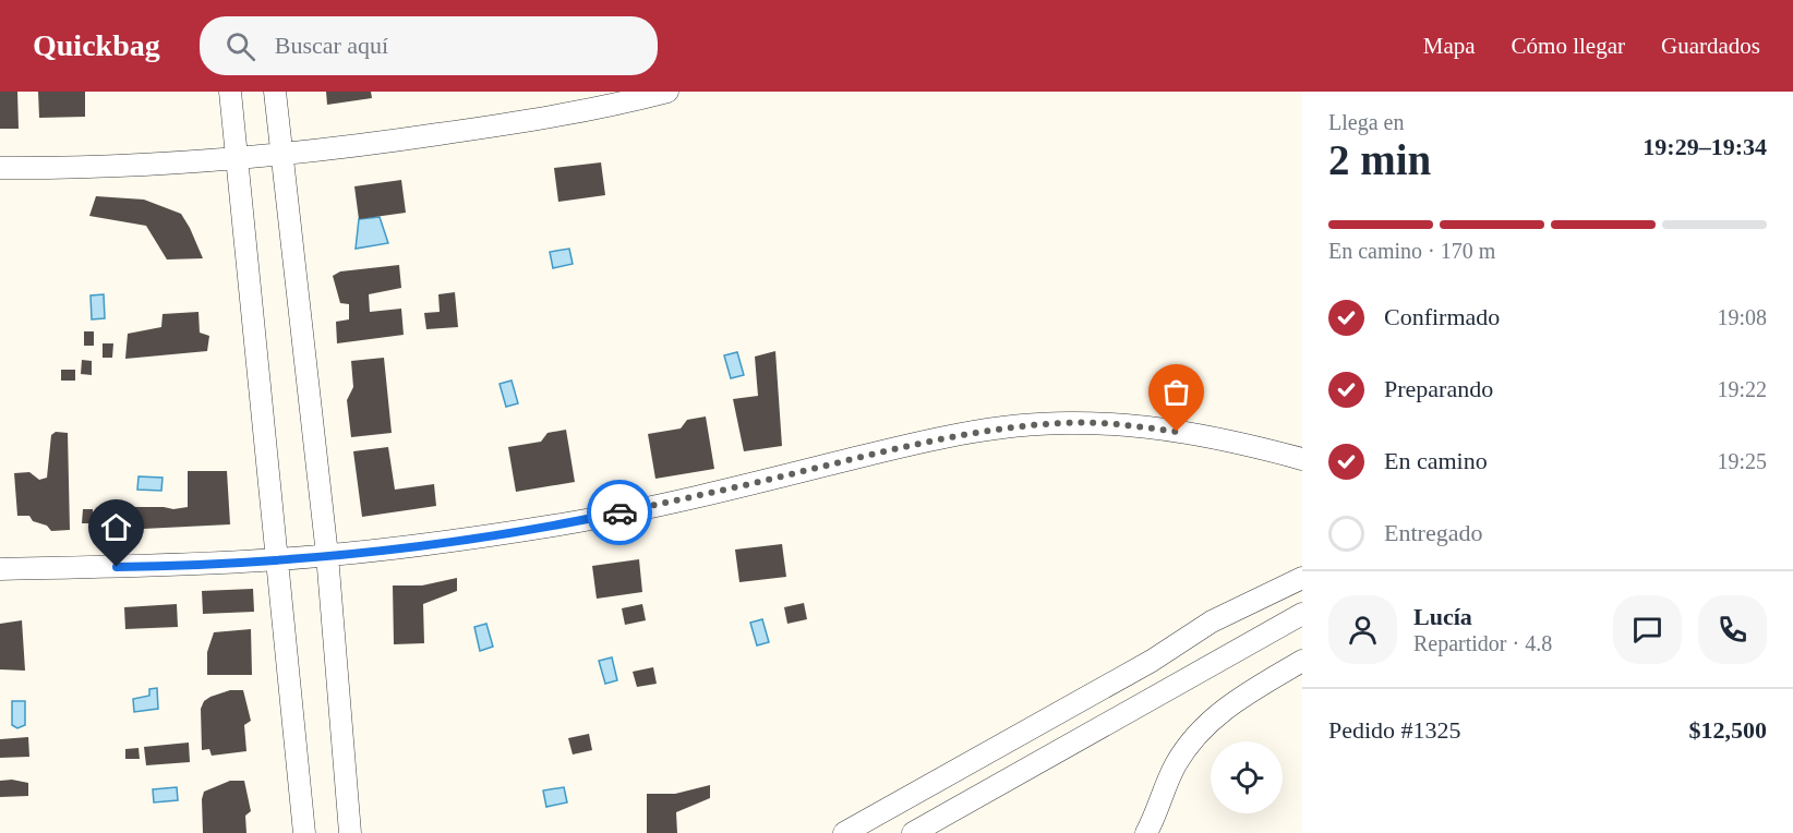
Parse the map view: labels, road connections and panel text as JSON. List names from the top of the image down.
{
  "page": {
    "header": "Quickbag",
    "search": "Buscar aquí",
    "nav": ["Mapa", "Cómo llegar", "Guardados"],
    "heading": ["2 min", "Llega en", "19:29–19:34"],
    "panel": [
      "Lucía",
      "Repartidor · 4.8",
      "Pedido #1325",
      "$12,500"
    ],
    "bar": "En camino · 170 m",
    "list": [
      ["Confirmado", "19:08"],
      ["Preparando", "19:22"],
      ["En camino", "19:25"],
      "Entregado"
    ]
  }
}
